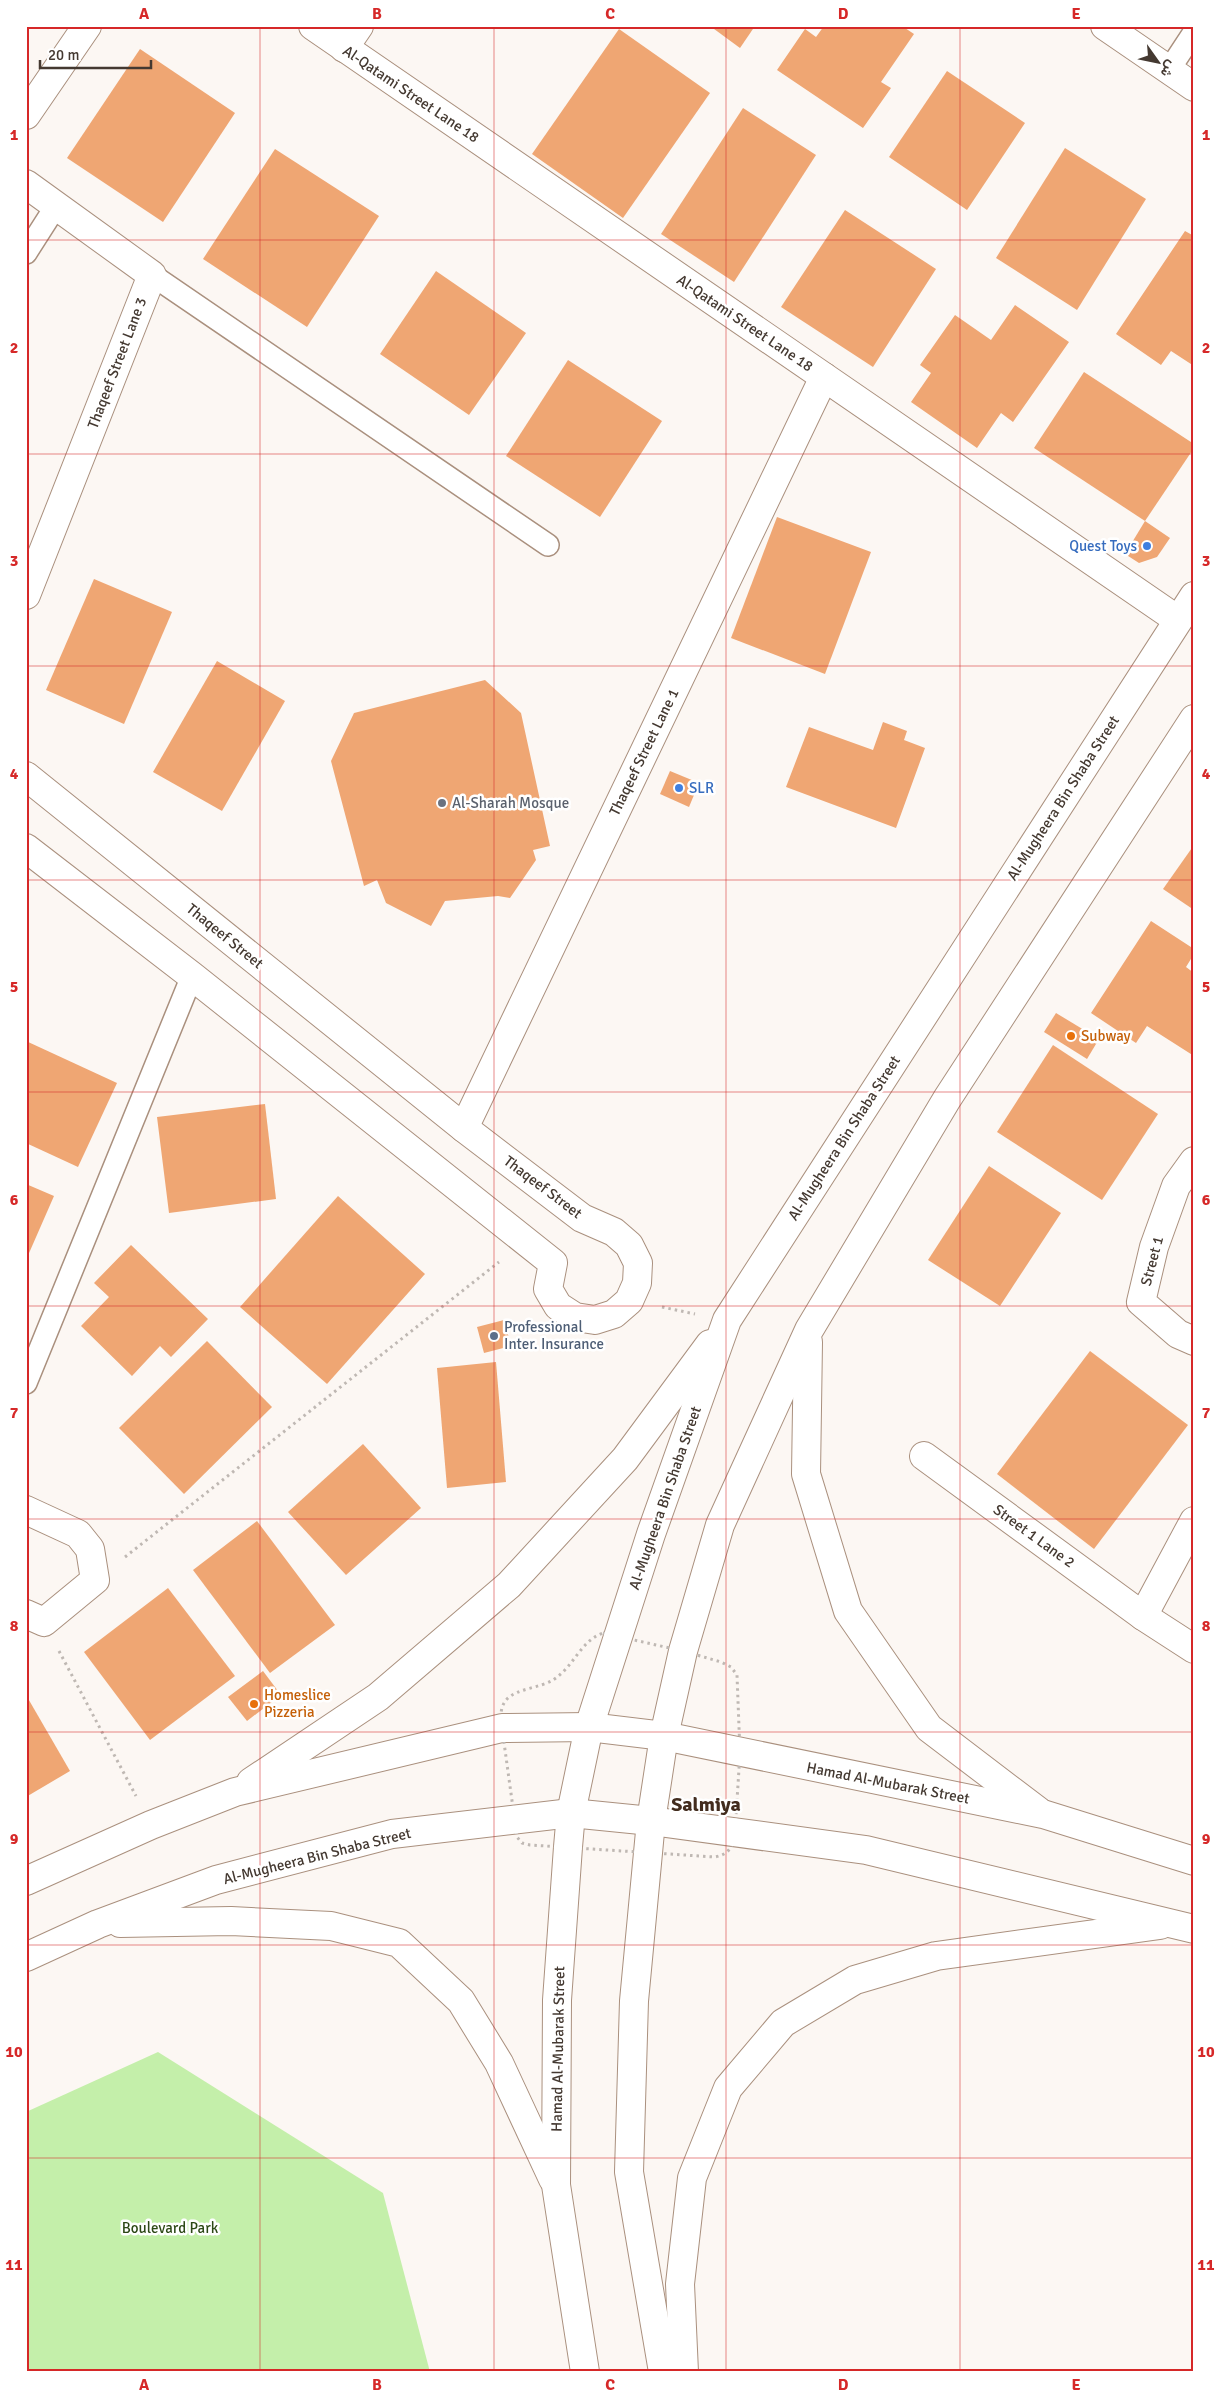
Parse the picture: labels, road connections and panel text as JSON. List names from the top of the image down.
{
  "streets": {
    "main road": [
      "Al-Qatami Street Lane 18",
      "Thaqeef Street Lane 3",
      "Thaqeef Street Lane 1",
      "Al-Mugheera Bin Shaba Street",
      "Thaqeef Street",
      "Street 1",
      "Street 1 Lane 2",
      "Hamad Al-Mubarak Street"
    ]
  },
  "crossings": [
    ["Al-Qatami Street Lane 18", "Thaqeef Street Lane 1"],
    ["Al-Qatami Street Lane 18", "Al-Mugheera Bin Shaba Street"],
    ["Thaqeef Street Lane 1", "Thaqeef Street"],
    ["Al-Mugheera Bin Shaba Street", "Hamad Al-Mubarak Street"]
  ],
  "districts": ["Salmiya"],
  "parks": ["Boulevard Park"],
  "places": [
    "Quest Toys",
    "SLR",
    "Al-Sharah Mosque",
    "Subway",
    "Professional Inter. Insurance",
    "Homeslice Pizzeria"
  ],
  "scale_bar": "20 m",
  "north": "bottom right",
  "grid": {
    "columns": [
      "A",
      "B",
      "C",
      "D",
      "E"
    ],
    "rows": [
      "1",
      "2",
      "3",
      "4",
      "5",
      "6",
      "7",
      "8",
      "9",
      "10",
      "11"
    ]
  }
}
